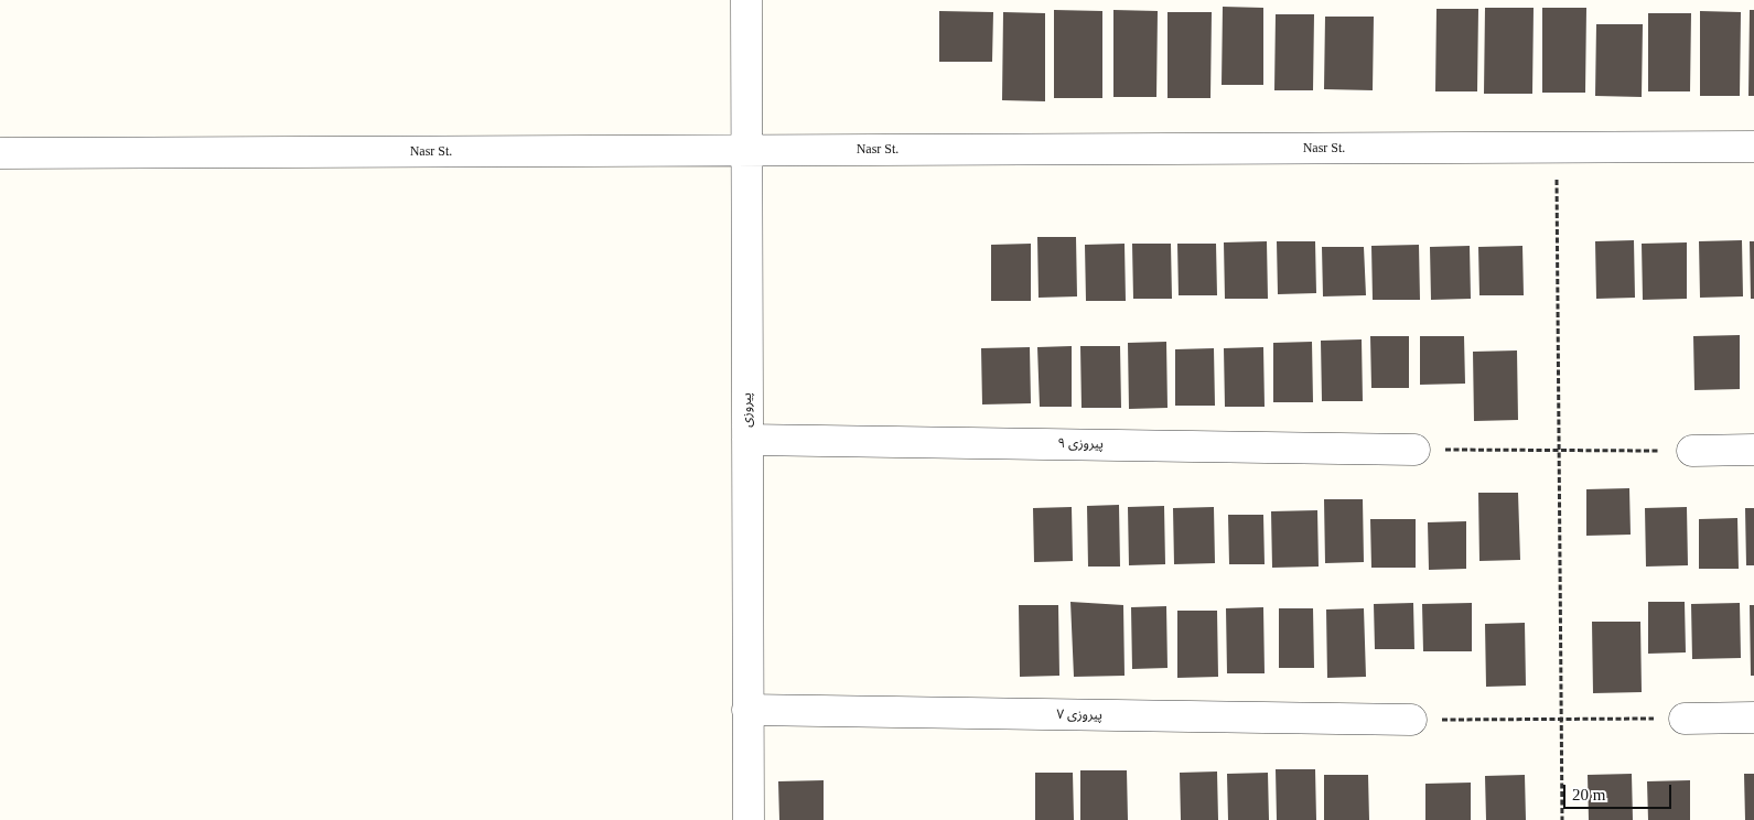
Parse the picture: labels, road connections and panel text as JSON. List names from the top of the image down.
{
  "streets": {
    "street": [
      "Nasr St.",
      "پیروزی",
      "پیروزی ۹",
      "پیروزی ۷"
    ]
  },
  "crossings": [
    ["Nasr St.", "پیروزی"],
    ["پیروزی", "پیروزی ۹"],
    ["پیروزی", "پیروزی ۷"]
  ],
  "scale_bar": "20 m"
}
